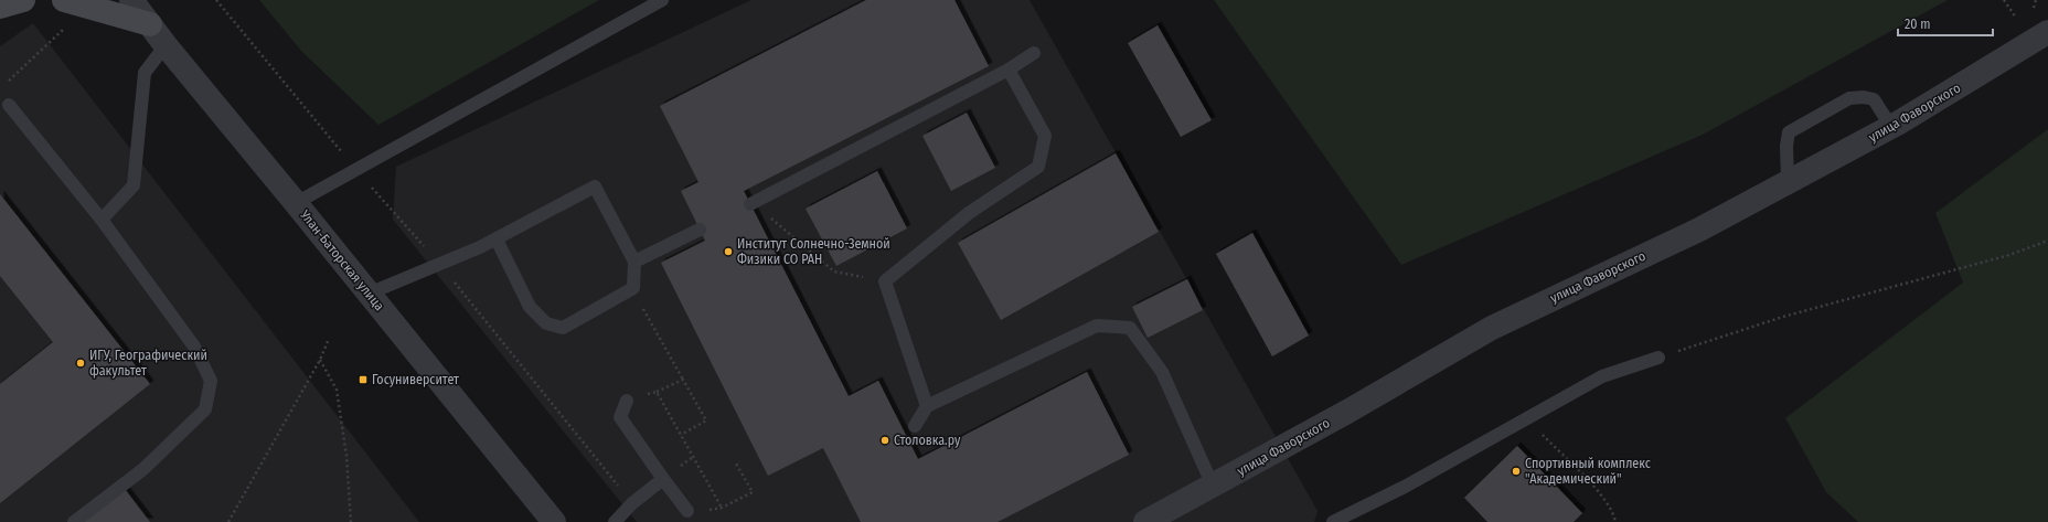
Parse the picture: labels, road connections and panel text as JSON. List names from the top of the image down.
{
  "streets": {
    "street": ["улица Фаворского", "Улан-Баторская улица"]
  },
  "places": {
    "other": [
      "Институт Солнечно-Земной Физики СО РАН",
      "ИГУ, Географический факультет",
      "Столовка.ру",
      "Спортивный комплекс \"Академический\""
    ],
    "transit": ["Госуниверситет"]
  },
  "scale_bar": "20 m"
}
